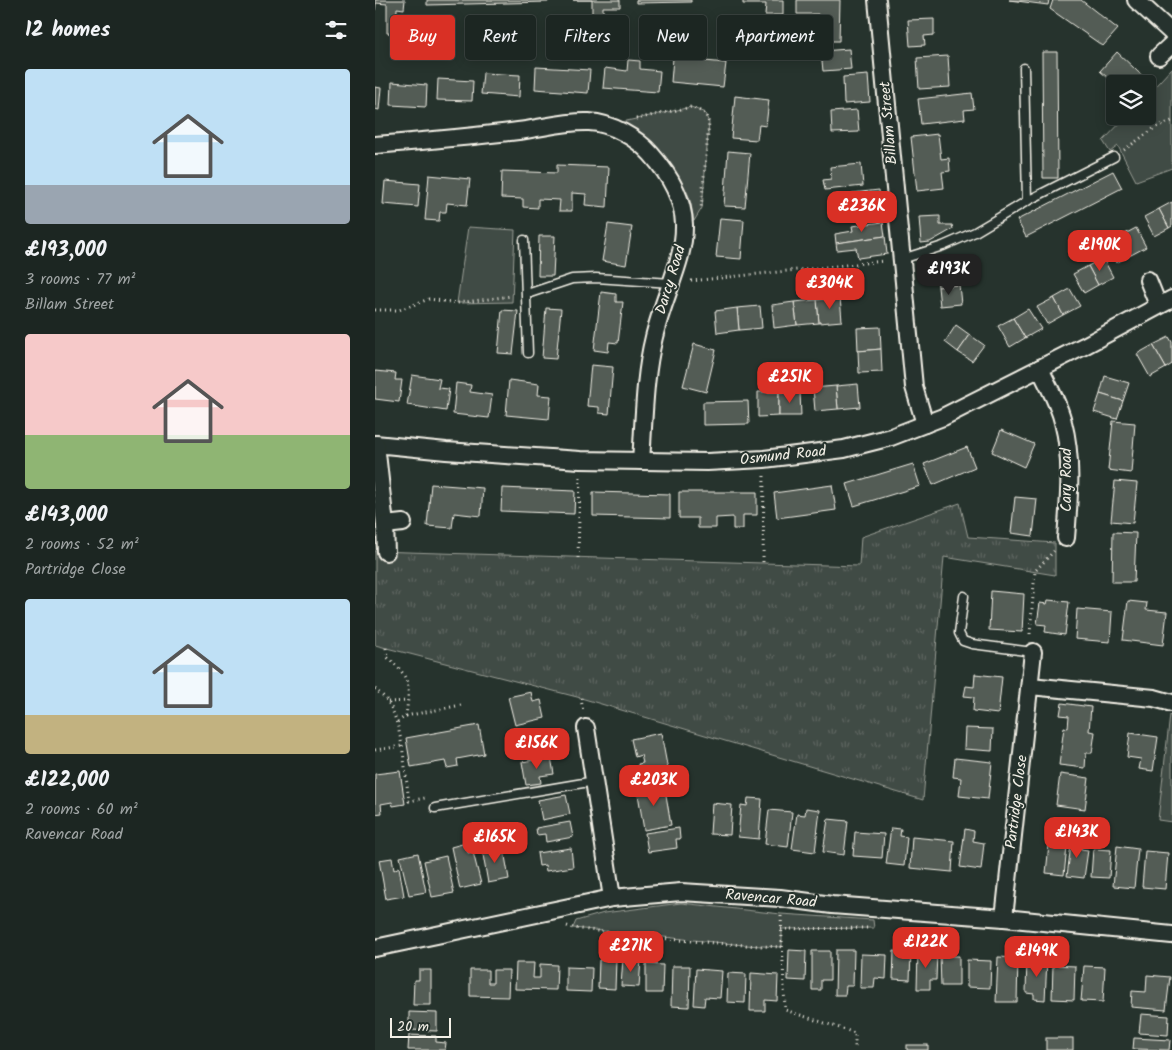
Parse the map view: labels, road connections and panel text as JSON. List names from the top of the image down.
{
  "streets": {
    "street": [
      "Billam Street",
      "Darcy Road",
      "Osmund Road",
      "Cary Road",
      "Partridge Close",
      "Ravencar Road"
    ]
  },
  "crossings": [
    ["Billam Street", "Osmund Road"],
    ["Darcy Road", "Osmund Road"],
    ["Osmund Road", "Cary Road"],
    ["Partridge Close", "Ravencar Road"]
  ],
  "scale_bar": "20 m",
  "page": {
    "heading": "12 homes",
    "chip": [
      "Buy",
      "Rent",
      "Filters",
      "New",
      "Apartment"
    ],
    "list": [
      {
        "name": "£193,000",
        "note": "3 rooms · 77 m² · Billam Street"
      },
      {
        "name": "£143,000",
        "note": "2 rooms · 52 m² · Partridge Close"
      },
      {
        "name": "£122,000",
        "note": "2 rooms · 60 m² · Ravencar Road"
      }
    ],
    "price": [
      "£236K",
      "£190K",
      "£193K",
      "£304K",
      "£251K",
      "£156K",
      "£203K",
      "£143K",
      "£165K",
      "£122K",
      "£271K",
      "£149K"
    ],
    "scale": "20 m"
  }
}
